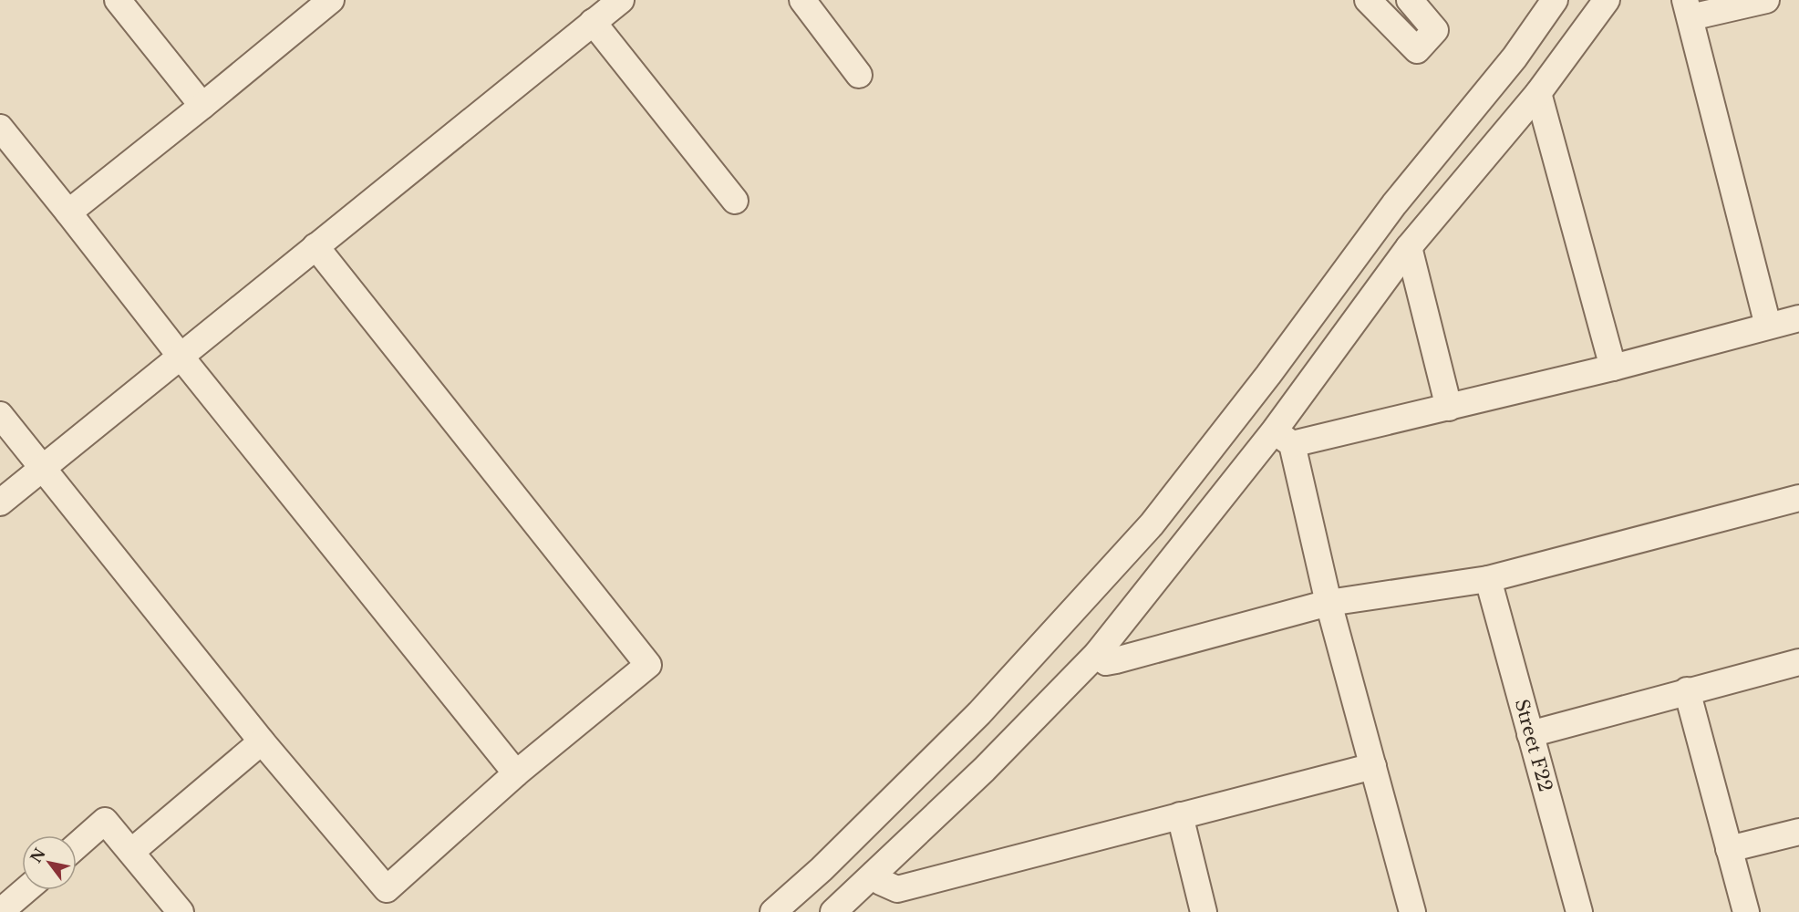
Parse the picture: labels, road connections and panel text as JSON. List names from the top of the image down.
{
  "streets": {
    "street": ["Street F22"]
  },
  "north": "top left"
}
